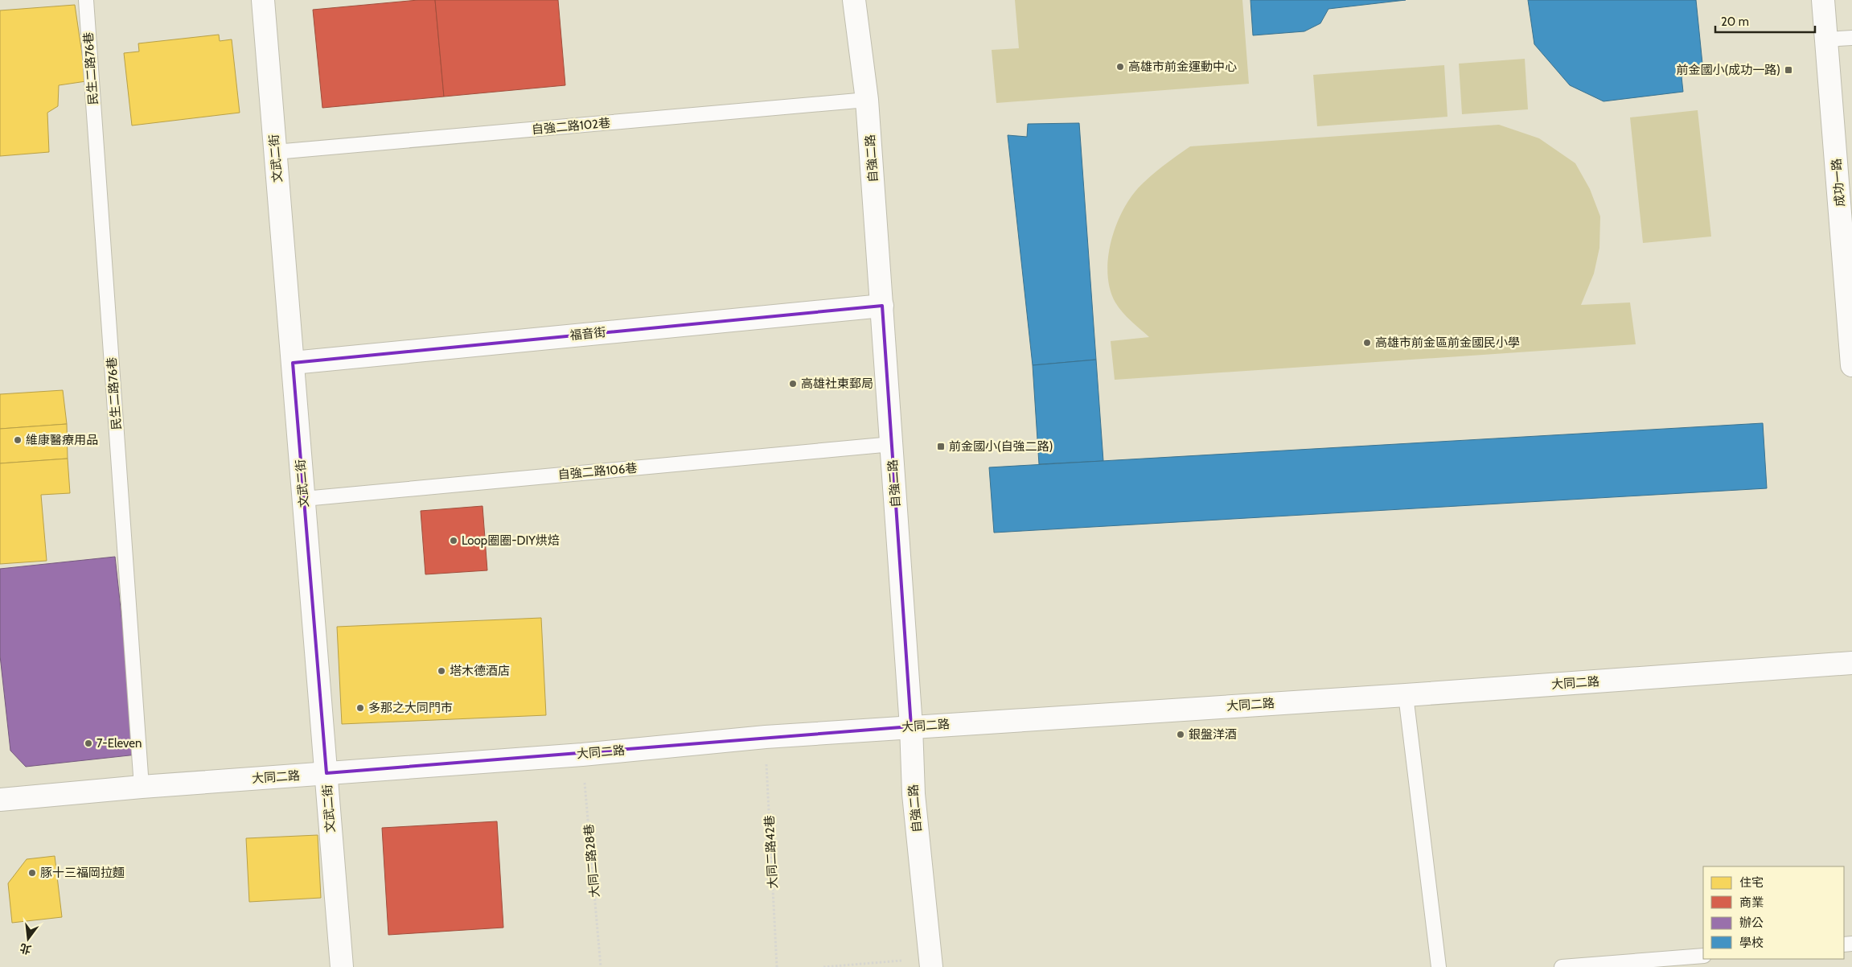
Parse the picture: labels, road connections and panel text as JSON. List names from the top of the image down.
{
  "streets": {
    "street": [
      "文武二街",
      "自強二路",
      "成功一路",
      "福音街",
      "大同二路"
    ],
    "lane": ["民生二路76巷", "自強二路102巷", "自強二路106巷"],
    "path": ["大同二路42巷", "大同二路28巷"]
  },
  "crossings": [
    ["民生二路76巷", "大同二路"],
    ["自強二路102巷", "文武二街"],
    ["自強二路102巷", "自強二路"],
    ["文武二街", "福音街"],
    ["文武二街", "自強二路106巷"],
    ["文武二街", "大同二路"],
    ["自強二路", "福音街"],
    ["自強二路", "自強二路106巷"],
    ["自強二路", "大同二路"],
    ["大同二路", "大同二路42巷"],
    ["大同二路", "大同二路28巷"]
  ],
  "places": {
    "other": [
      "高雄市前金運動中心",
      "高雄市前金區前金國民小學",
      "高雄社東郵局",
      "維康醫療用品",
      "Loop圈圈-DIY烘焙",
      "塔木德酒店",
      "多那之大同門市",
      "銀盤洋酒",
      "7-Eleven",
      "豚十三福岡拉麵"
    ],
    "transit": ["前金國小(成功一路)", "前金國小(自強二路)"]
  },
  "legend": [
    "住宅",
    "商業",
    "辦公",
    "學校"
  ],
  "scale_bar": "20 m",
  "north": "bottom"
}
